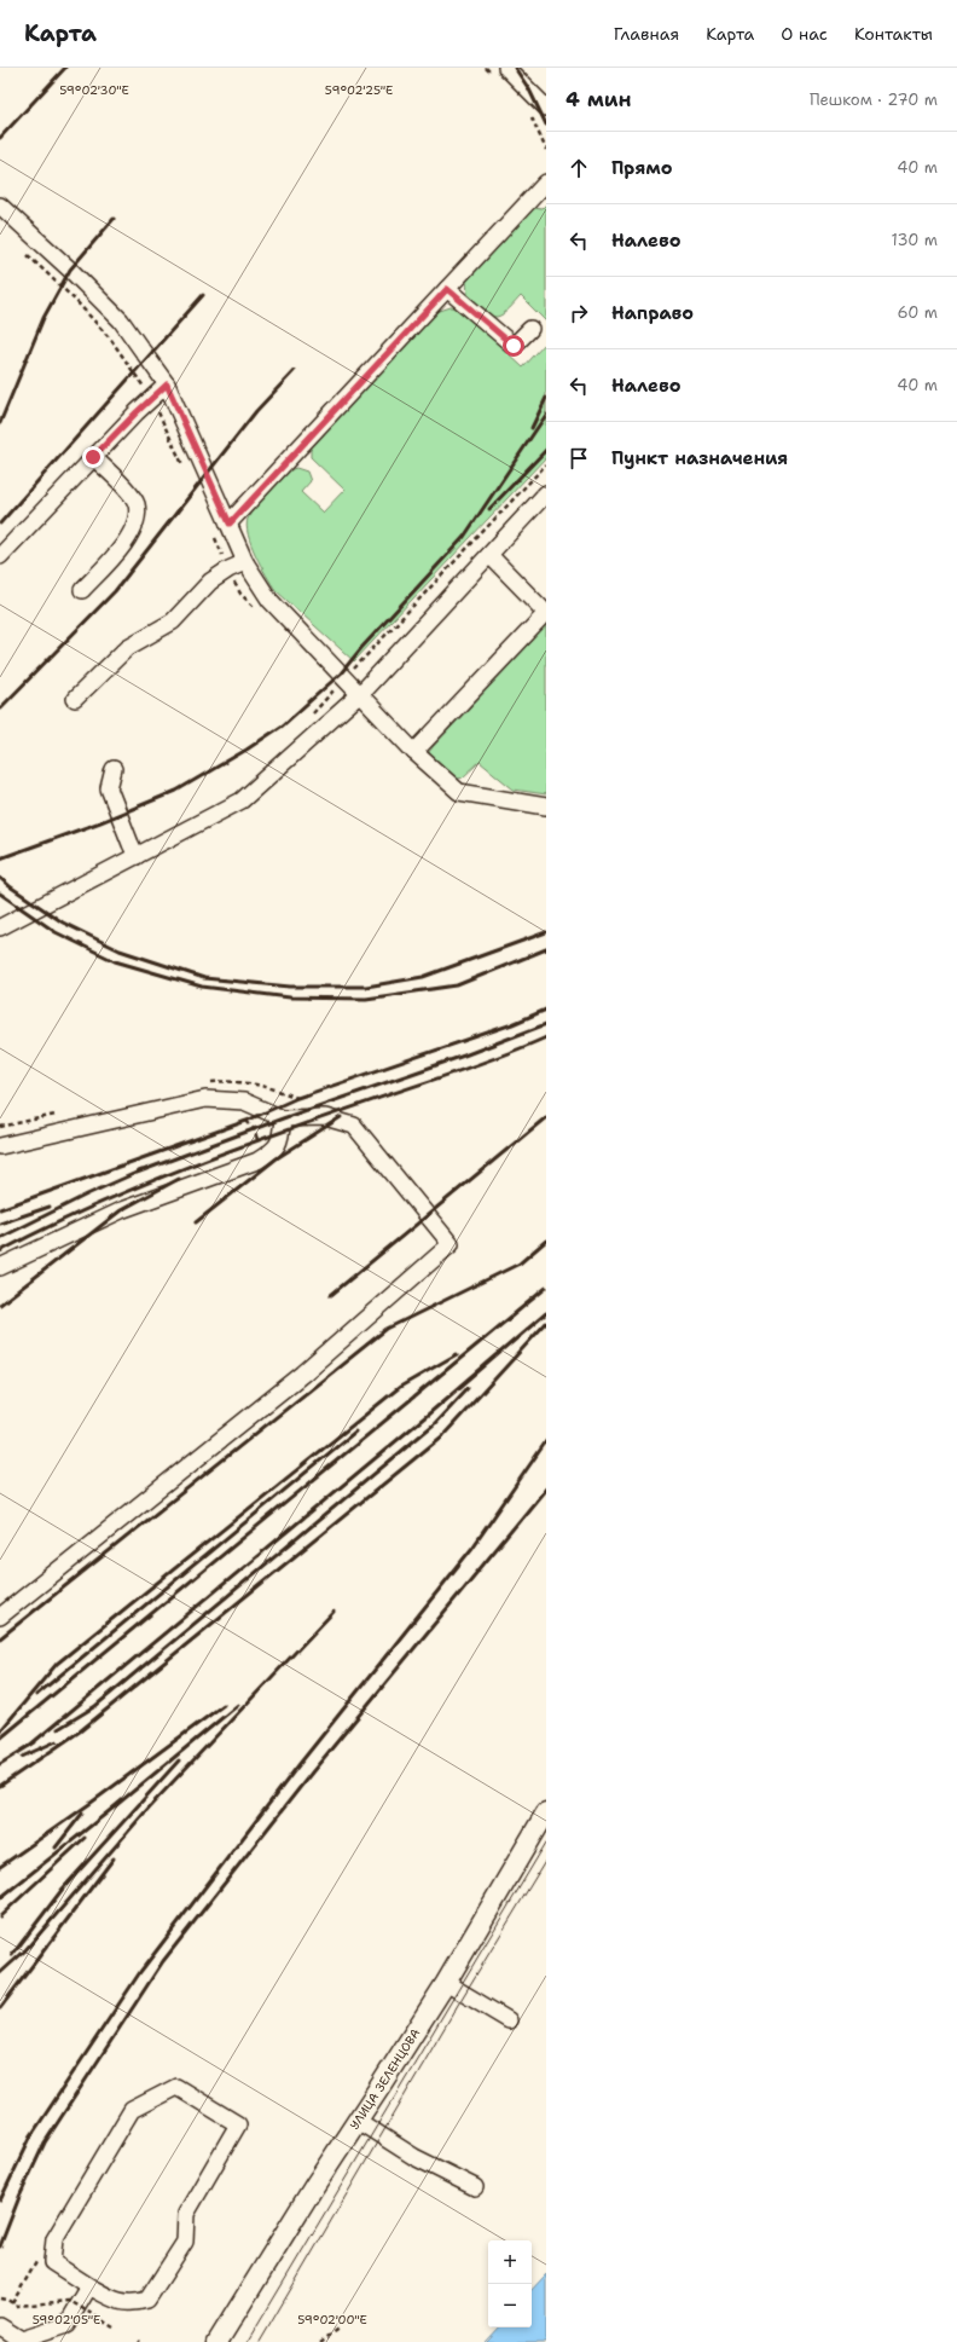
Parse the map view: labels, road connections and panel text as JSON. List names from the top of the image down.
{
  "streets": {
    "main road": ["УЛИЦА ЗЕЛЕНЦОВА"]
  },
  "page": {
    "header": "Карта",
    "nav": [
      "Главная",
      "Карта",
      "О нас",
      "Контакты"
    ],
    "heading": ["4 мин", "Пешком · 270 m"],
    "list": [
      ["Прямо", "40 m"],
      ["Налево", "130 m"],
      ["Направо", "60 m"],
      ["Налево", "40 m"],
      "Пункт назначения"
    ],
    "map_buttons": ["+", "−"]
  },
  "coordinates": [
    "59°02'30\"E",
    "59°02'25\"E",
    "59°02'05\"E",
    "59°02'00\"E"
  ]
}
